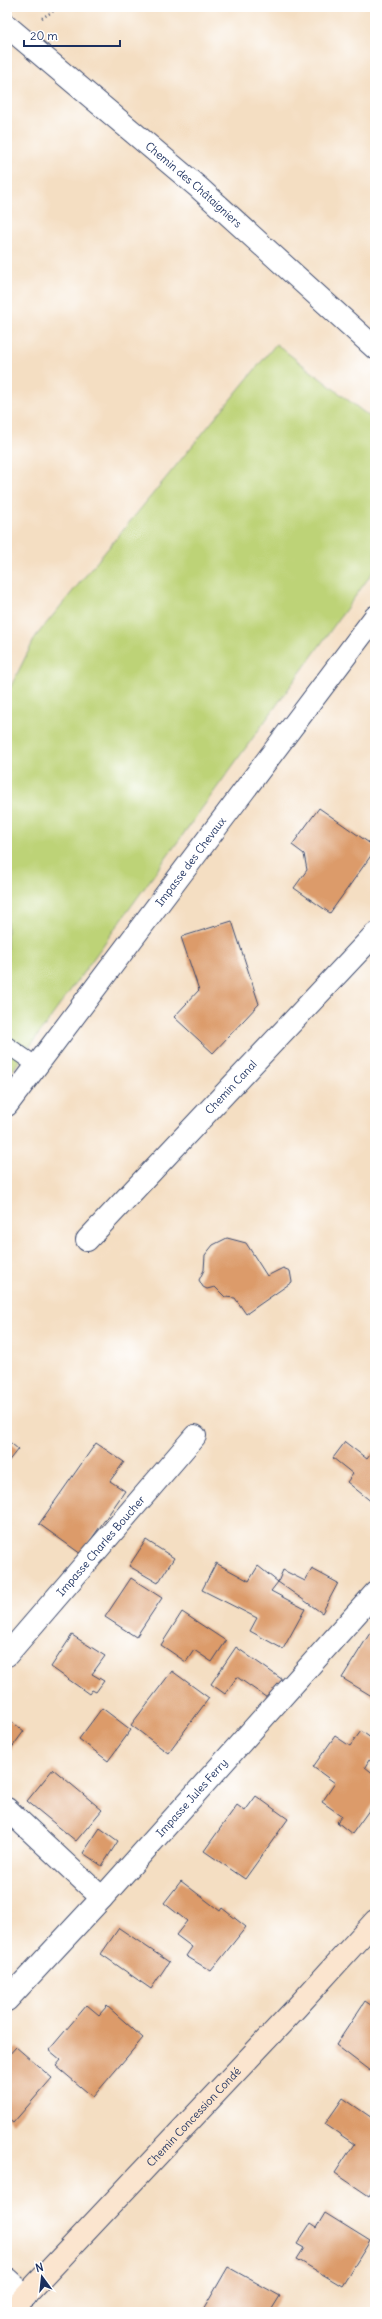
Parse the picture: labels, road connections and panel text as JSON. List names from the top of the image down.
{
  "streets": {
    "street": [
      "Chemin des Châtaigniers",
      "Impasse des Chevaux",
      "Chemin Canal",
      "Impasse Charles Boucher",
      "Impasse Jules Ferry",
      "Chemin Concession Condé"
    ]
  },
  "scale_bar": "20 m",
  "north": "top"
}
